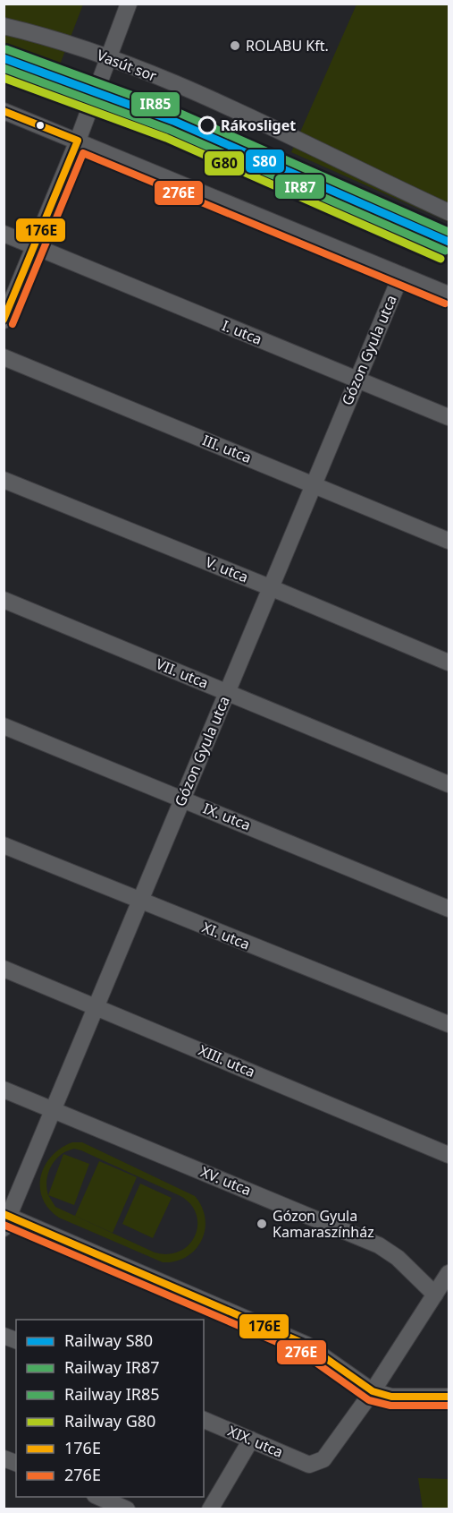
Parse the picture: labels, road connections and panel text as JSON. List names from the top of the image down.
{
  "streets": {
    "street": [
      "Vasút sor",
      "I. utca",
      "Gózon Gyula utca",
      "III. utca",
      "V. utca",
      "VII. utca",
      "IX. utca",
      "XI. utca",
      "XIII. utca",
      "XV. utca",
      "XIX. utca"
    ]
  },
  "crossings": [
    ["I. utca", "Gózon Gyula utca"],
    ["Gózon Gyula utca", "III. utca"],
    ["Gózon Gyula utca", "V. utca"],
    ["Gózon Gyula utca", "VII. utca"],
    ["Gózon Gyula utca", "IX. utca"],
    ["Gózon Gyula utca", "XI. utca"],
    ["Gózon Gyula utca", "XIII. utca"],
    ["Gózon Gyula utca", "XV. utca"]
  ],
  "places": ["ROLABU Kft.", "Rákosliget", "Gózon Gyula Kamaraszínház"],
  "lines": [
    "rail line IR85",
    "rail line S80",
    "rail line IR87",
    "rail line G80",
    "transit line 176E",
    "transit line 276E"
  ],
  "legend": [
    "Railway S80",
    "Railway IR87",
    "Railway IR85",
    "Railway G80",
    "176E",
    "276E"
  ]
}
